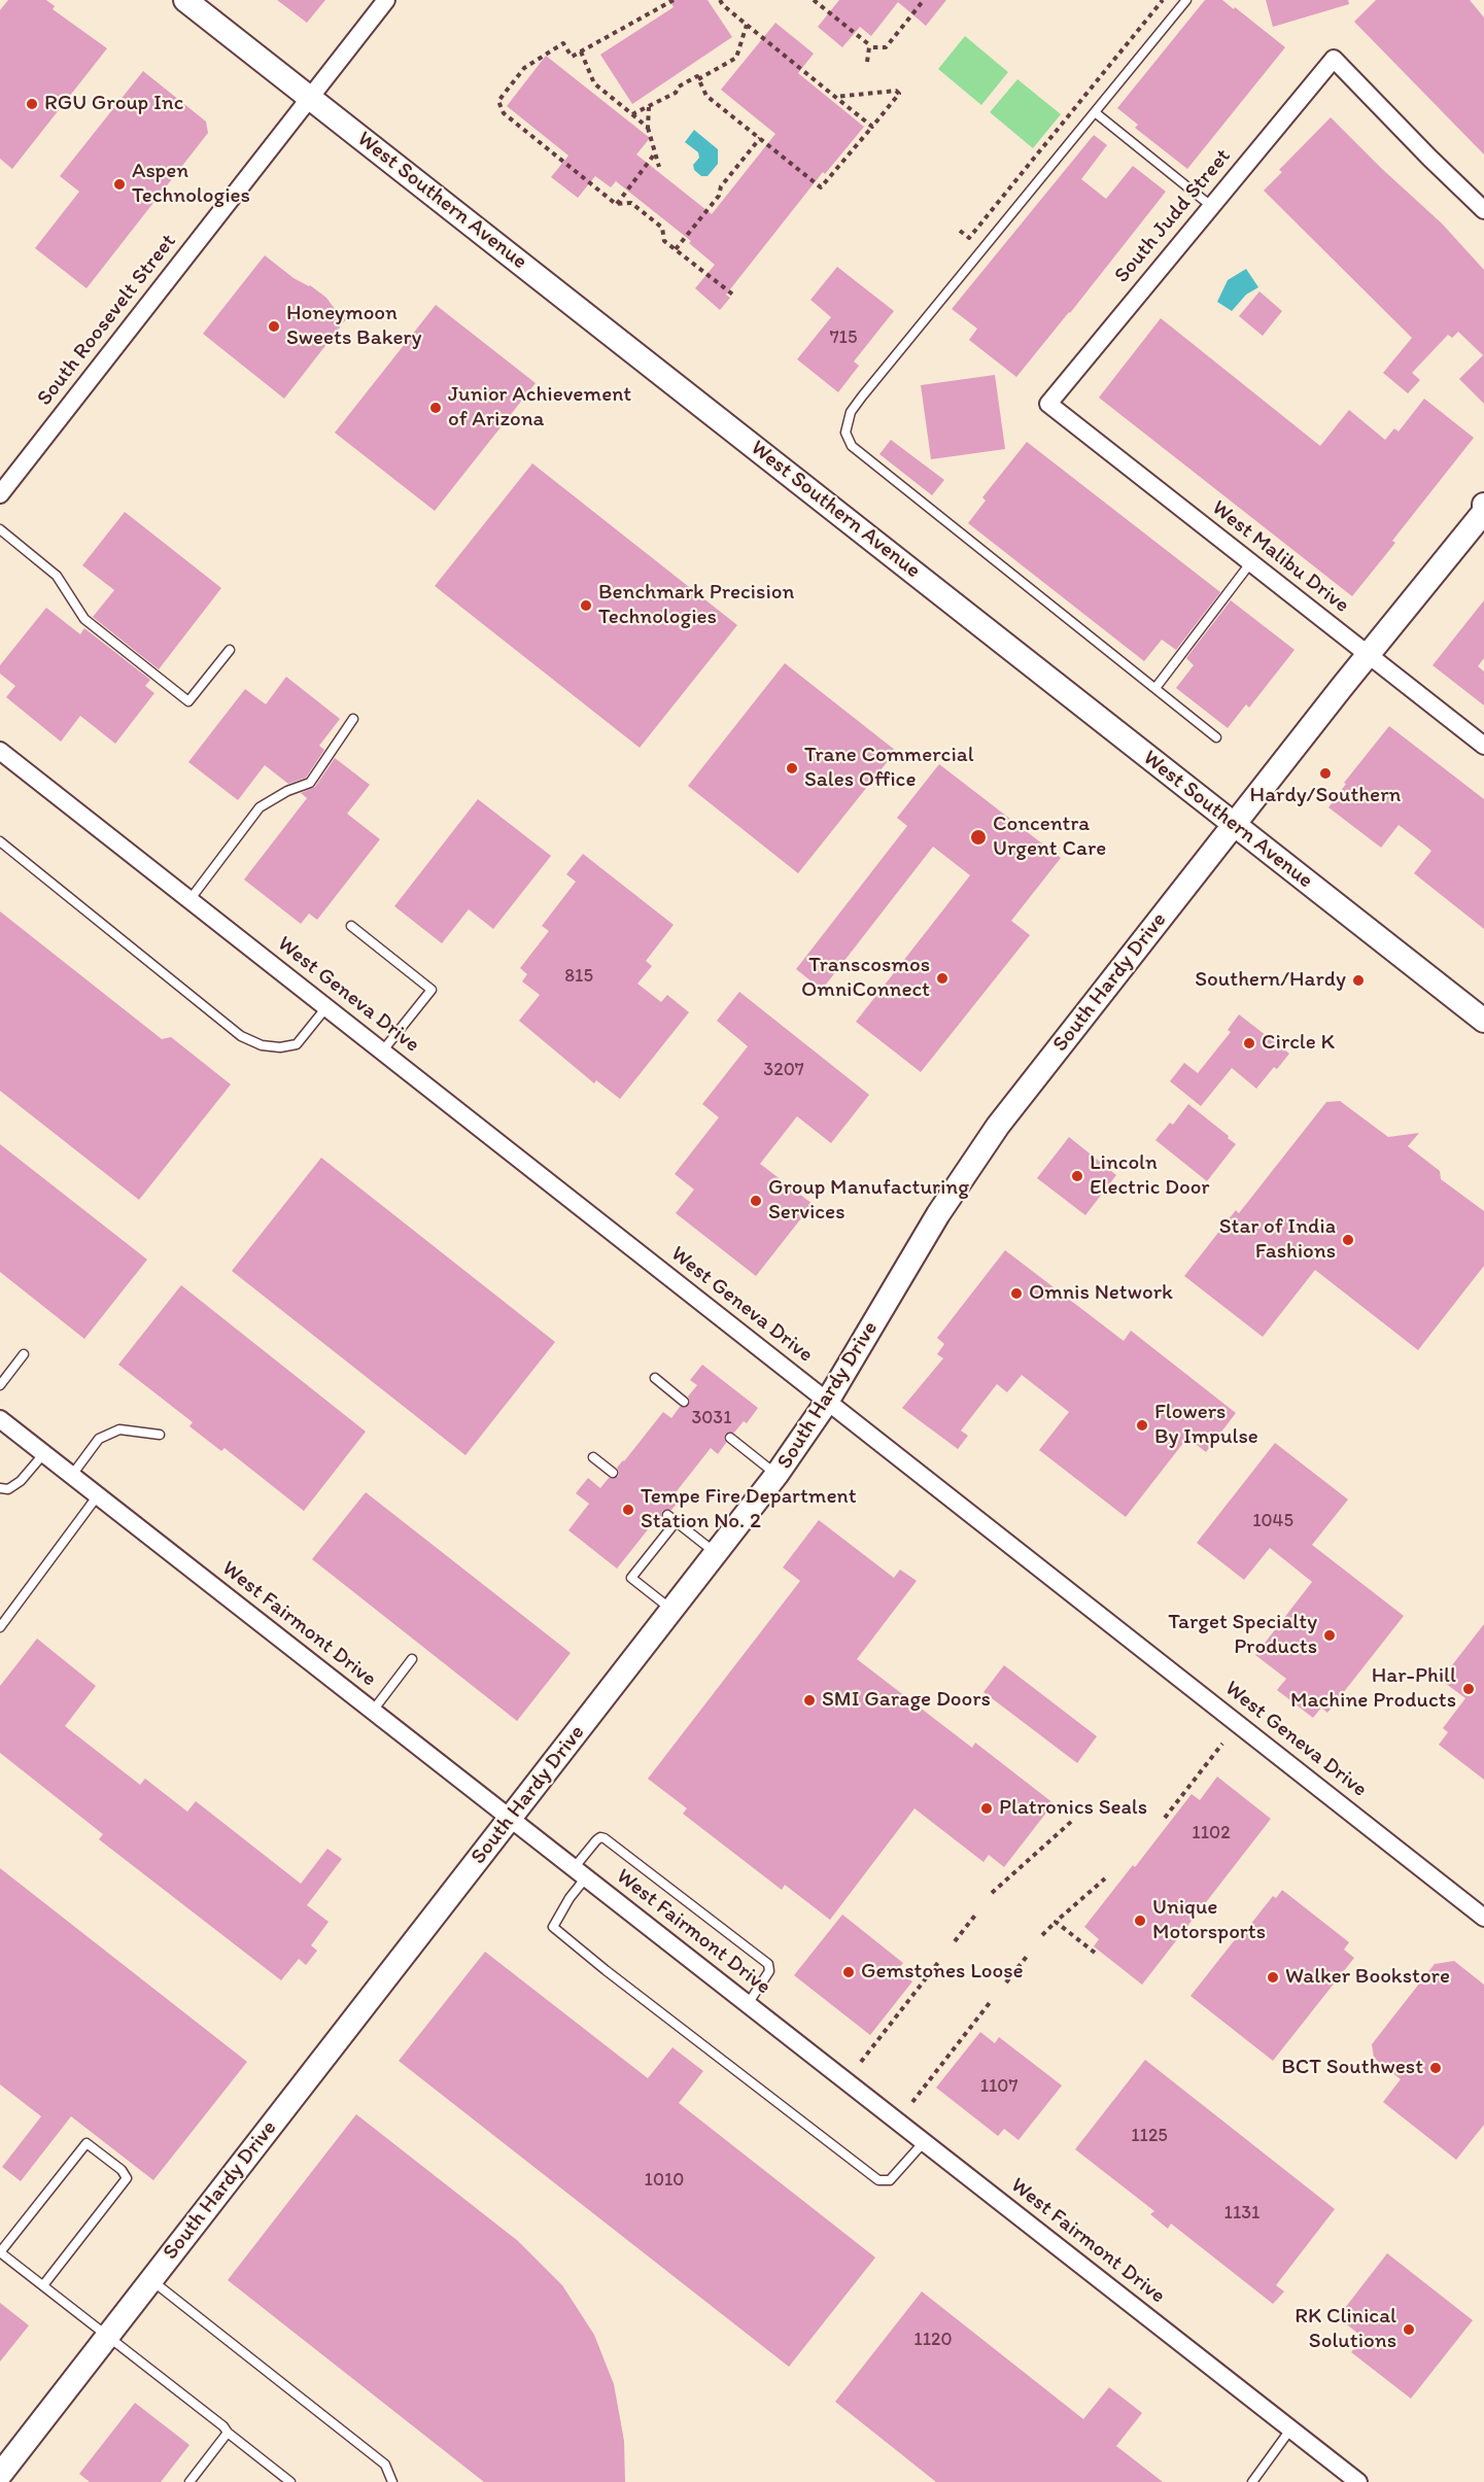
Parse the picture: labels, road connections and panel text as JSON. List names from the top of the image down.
{
  "streets": {
    "street": [
      "West Southern Avenue",
      "South Judd Street",
      "South Roosevelt Street",
      "West Malibu Drive",
      "South Hardy Drive",
      "West Geneva Drive",
      "West Fairmont Drive"
    ]
  },
  "crossings": [
    ["West Southern Avenue", "South Roosevelt Street"],
    ["West Southern Avenue", "South Hardy Drive"],
    ["South Judd Street", "West Malibu Drive"],
    ["West Malibu Drive", "South Hardy Drive"],
    ["South Hardy Drive", "West Geneva Drive"],
    ["South Hardy Drive", "West Fairmont Drive"]
  ],
  "places": [
    "RGU Group Inc",
    "Aspen Technologies",
    "Honeymoon Sweets Bakery",
    "Junior Achievement of Arizona",
    "Benchmark Precision Technologies",
    "Trane Commercial Sales Office",
    "Hardy/Southern",
    "Concentra Urgent Care",
    "Transcosmos OmniConnect",
    "Southern/Hardy",
    "Circle K",
    "Lincoln Electric Door",
    "Group Manufacturing Services",
    "Star of India Fashions",
    "Omnis Network",
    "Flowers By Impulse",
    "Tempe Fire Department Station No. 2",
    "Target Specialty Products",
    "Har-Phill Machine Products",
    "SMI Garage Doors",
    "Platronics Seals",
    "Unique Motorsports",
    "Gemstones Loose",
    "Walker Bookstore",
    "BCT Southwest",
    "RK Clinical Solutions"
  ],
  "house_numbers": [
    "715",
    "815",
    "3207",
    "3031",
    "1045",
    "1102",
    "1107",
    "1125",
    "1010",
    "1131",
    "1120"
  ]
}
